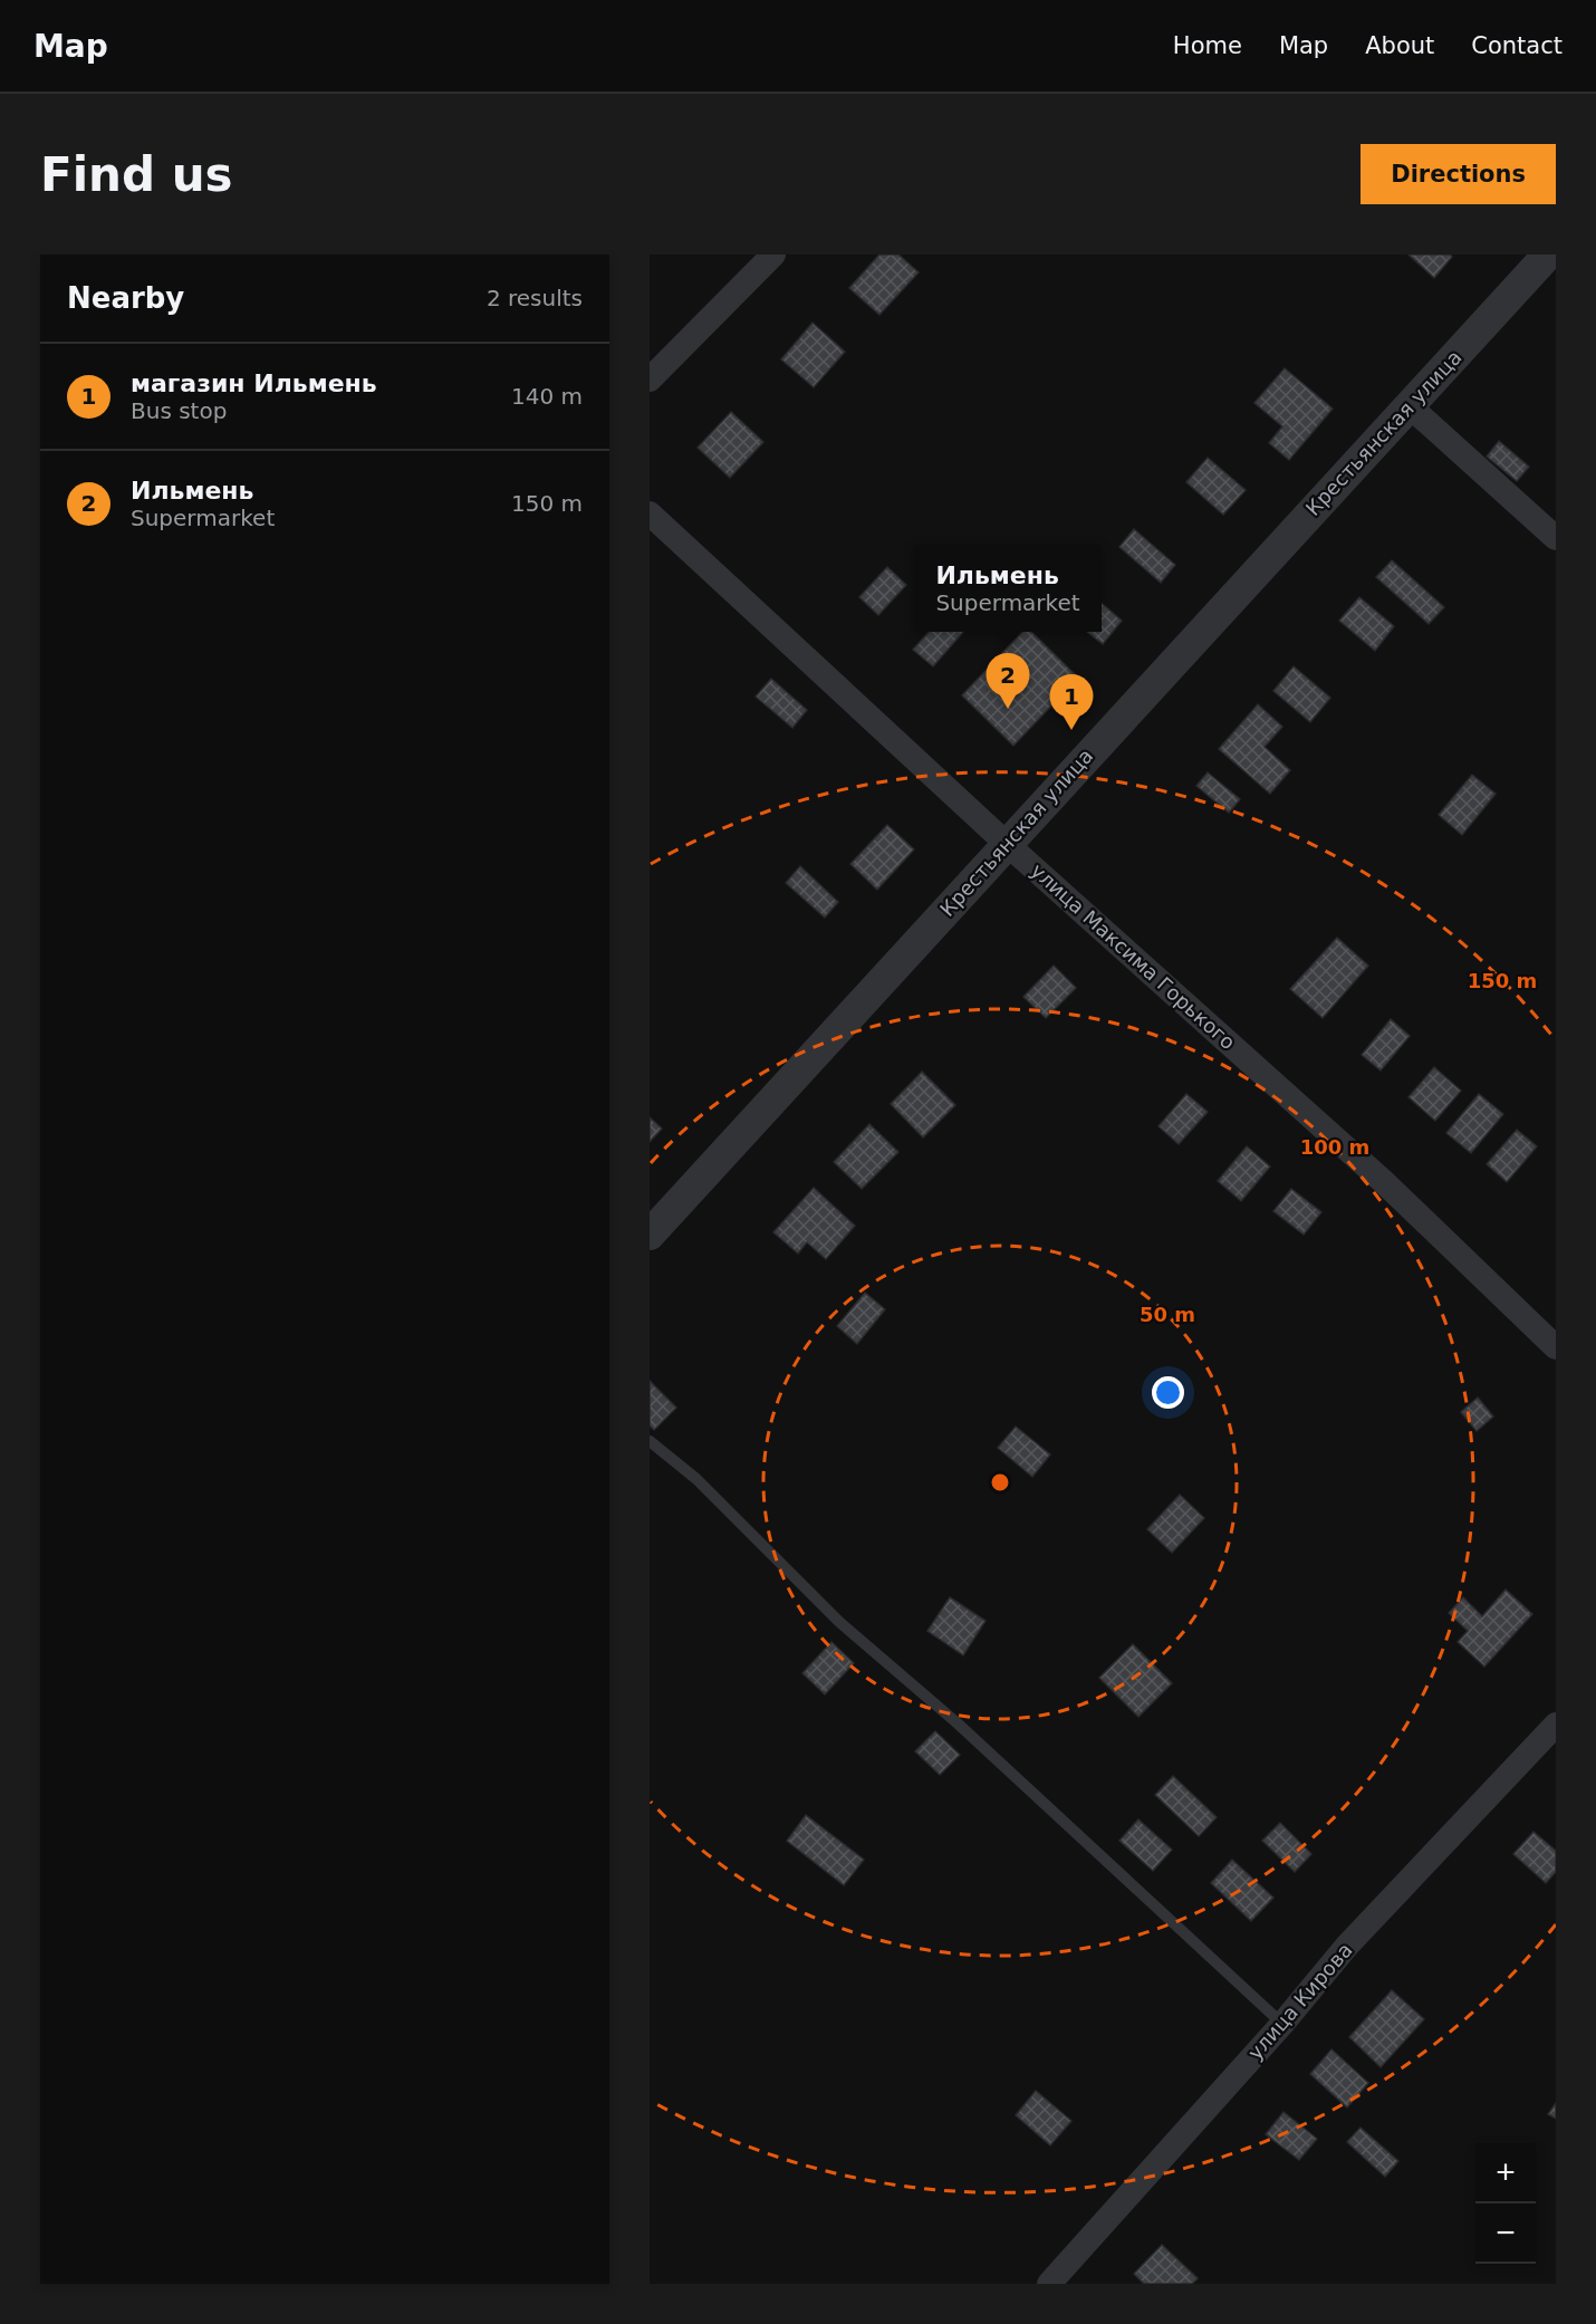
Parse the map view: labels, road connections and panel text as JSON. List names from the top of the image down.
{
  "streets": {
    "street": ["Крестьянская улица", "улица Максима Горького", "улица Кирова"]
  },
  "crossings": [
    ["Крестьянская улица", "улица Максима Горького"]
  ],
  "page": {
    "header": "Map",
    "nav": [
      "Home",
      "Map",
      "About",
      "Contact"
    ],
    "buttons": "Directions",
    "title": "Find us",
    "heading": ["Nearby", "2 results"],
    "list": [
      {
        "mark": "1",
        "name": "магазин Ильмень",
        "note": "Bus stop",
        "value": "140 m"
      },
      {
        "mark": "2",
        "name": "Ильмень",
        "note": "Supermarket",
        "value": "150 m"
      }
    ],
    "popup": ["Ильмень", "Supermarket"],
    "pins": ["2", "1"],
    "map_buttons": ["+", "−"]
  },
  "rings": ["150 m", "100 m", "50 m"]
}
